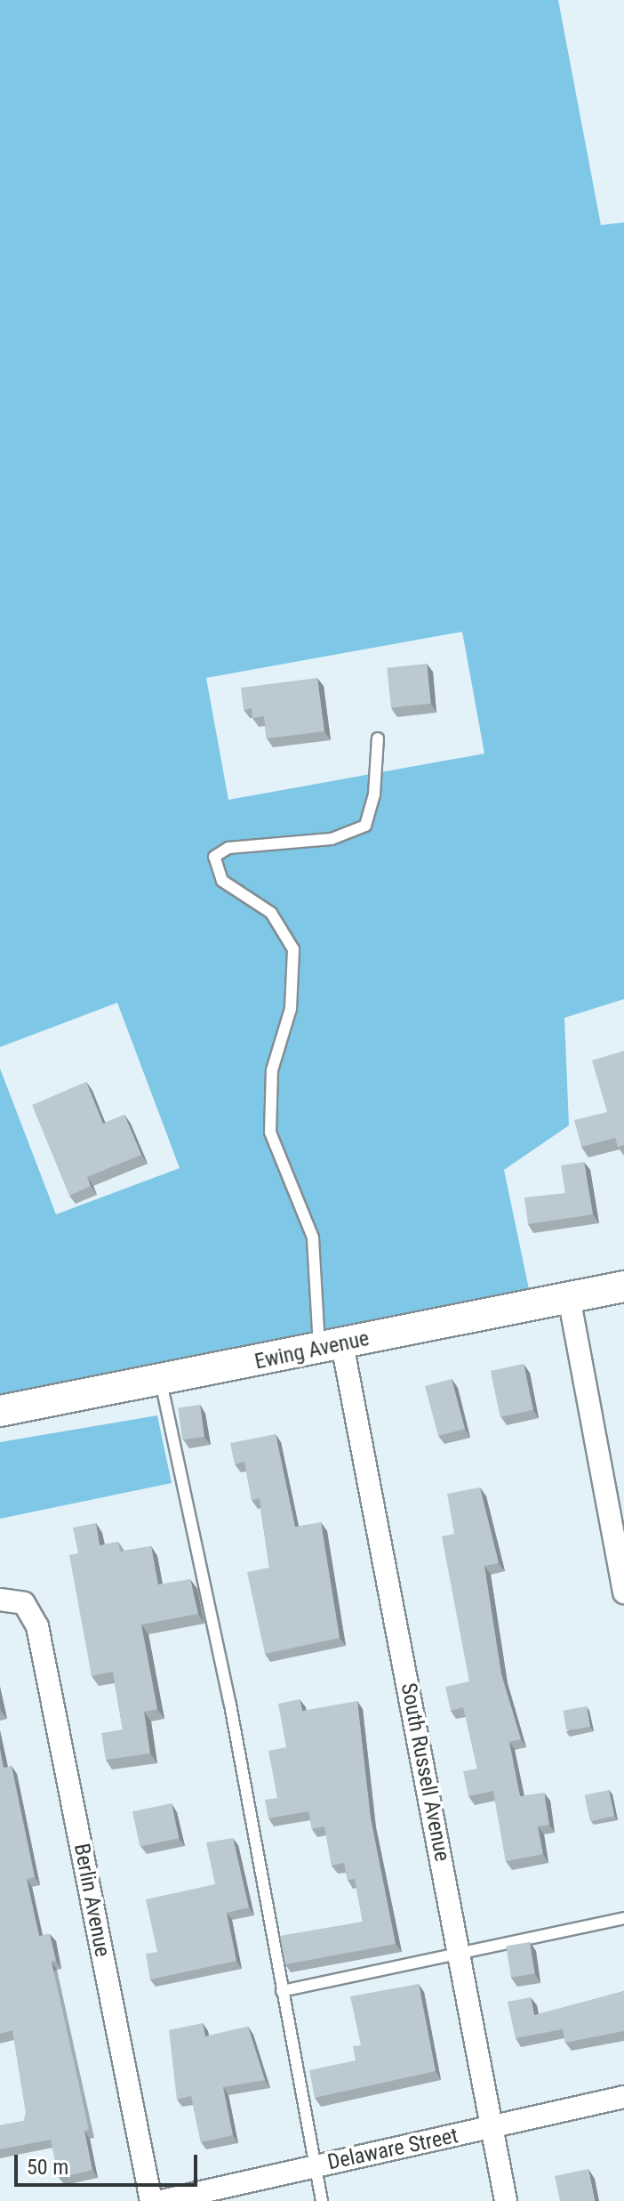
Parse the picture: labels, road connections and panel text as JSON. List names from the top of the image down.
{
  "streets": {
    "street": [
      "Ewing Avenue",
      "South Russell Avenue",
      "Berlin Avenue",
      "Delaware Street"
    ]
  },
  "crossings": [
    ["Ewing Avenue", "South Russell Avenue"],
    ["South Russell Avenue", "Delaware Street"]
  ],
  "scale_bar": "50 m"
}
